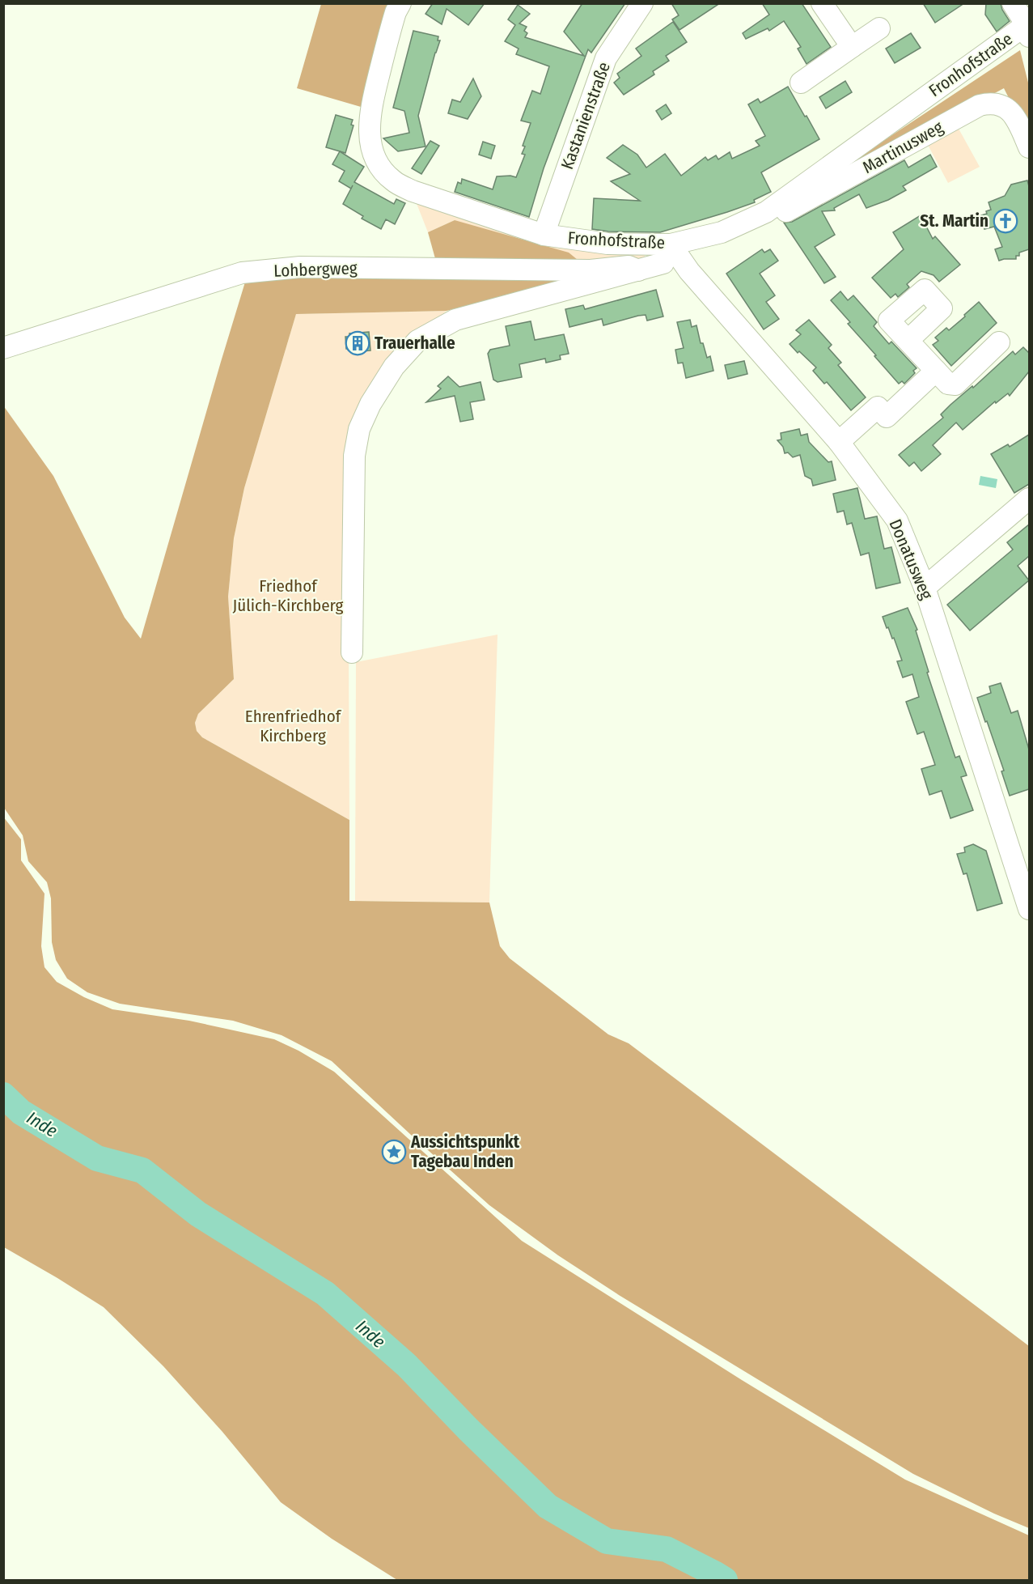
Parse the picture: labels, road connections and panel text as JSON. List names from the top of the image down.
{
  "streets": {
    "street": [
      "Fronhofstraße",
      "Kastanienstraße",
      "Martinusweg",
      "Lohbergweg",
      "Donatusweg"
    ]
  },
  "crossings": [
    ["Fronhofstraße", "Kastanienstraße"],
    ["Fronhofstraße", "Martinusweg"],
    ["Fronhofstraße", "Lohbergweg"],
    ["Fronhofstraße", "Donatusweg"],
    ["Lohbergweg", "Donatusweg"]
  ],
  "water": ["Inde"],
  "parks": ["Friedhof Jülich-Kirchberg", "Ehrenfriedhof Kirchberg"],
  "places": {
    "church": ["St. Martin"],
    "building": ["Trauerhalle"],
    "place": ["Aussichtspunkt Tagebau Inden"]
  }
}
